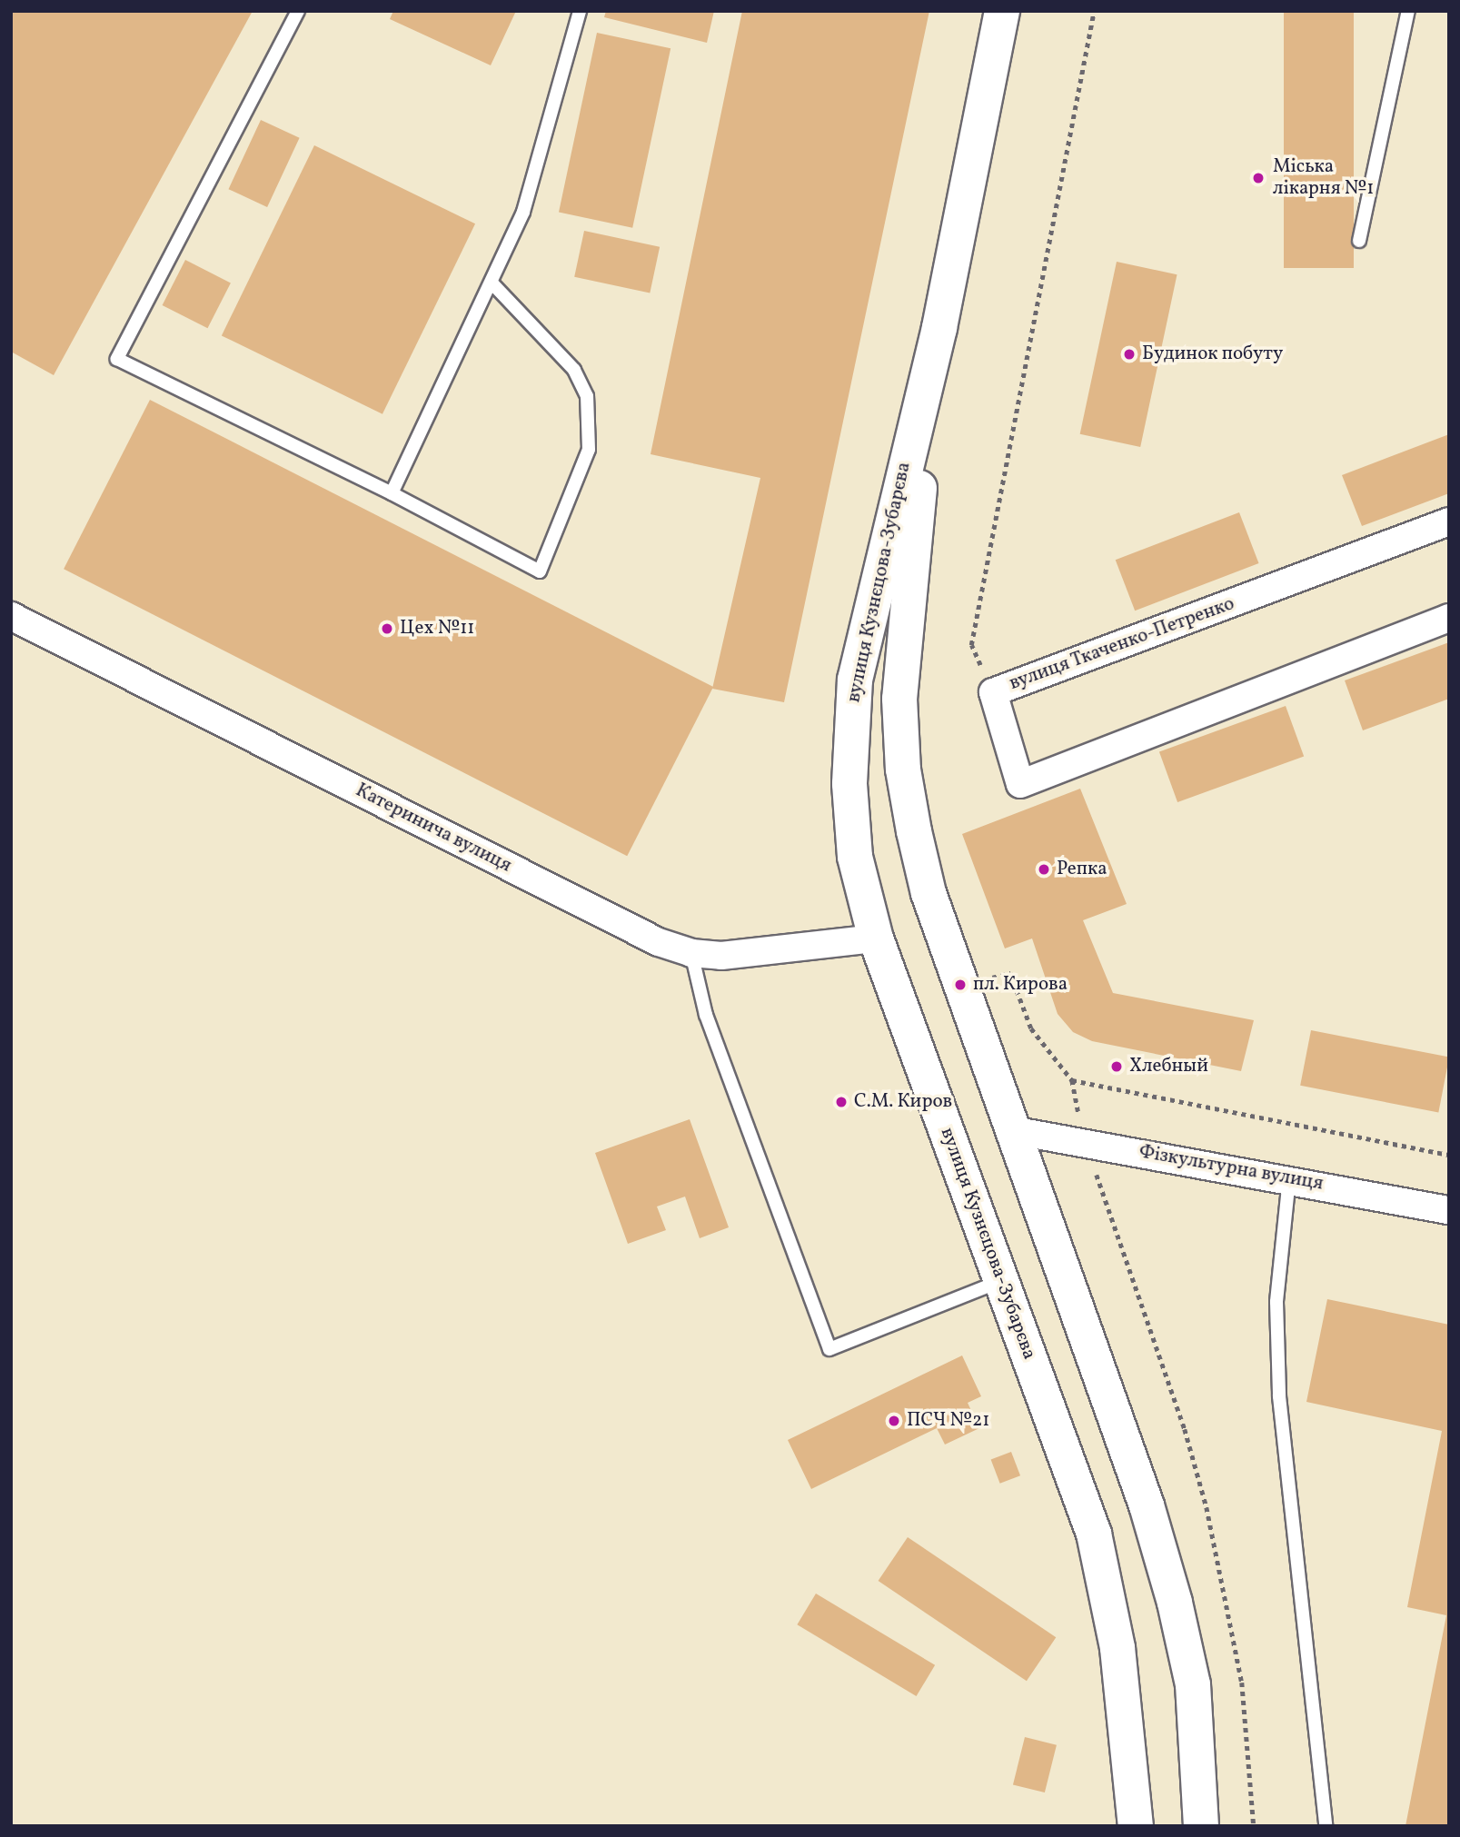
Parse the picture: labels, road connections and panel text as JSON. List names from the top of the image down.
{
  "streets": {
    "main road": ["вулиця Кузнєцова-Зубарєва"],
    "street": ["вулиця Ткаченко-Петренко", "Катеринича вулиця", "Фізкультурна вулиця"]
  },
  "crossings": [
    ["вулиця Кузнєцова-Зубарєва", "Катеринича вулиця"],
    ["вулиця Кузнєцова-Зубарєва", "Фізкультурна вулиця"]
  ],
  "places": [
    "Міська лікарня №1",
    "Будинок побуту",
    "Цех №11",
    "Репка",
    "пл. Кирова",
    "Хлебный",
    "С.М. Киров",
    "ПСЧ №21"
  ]
}
